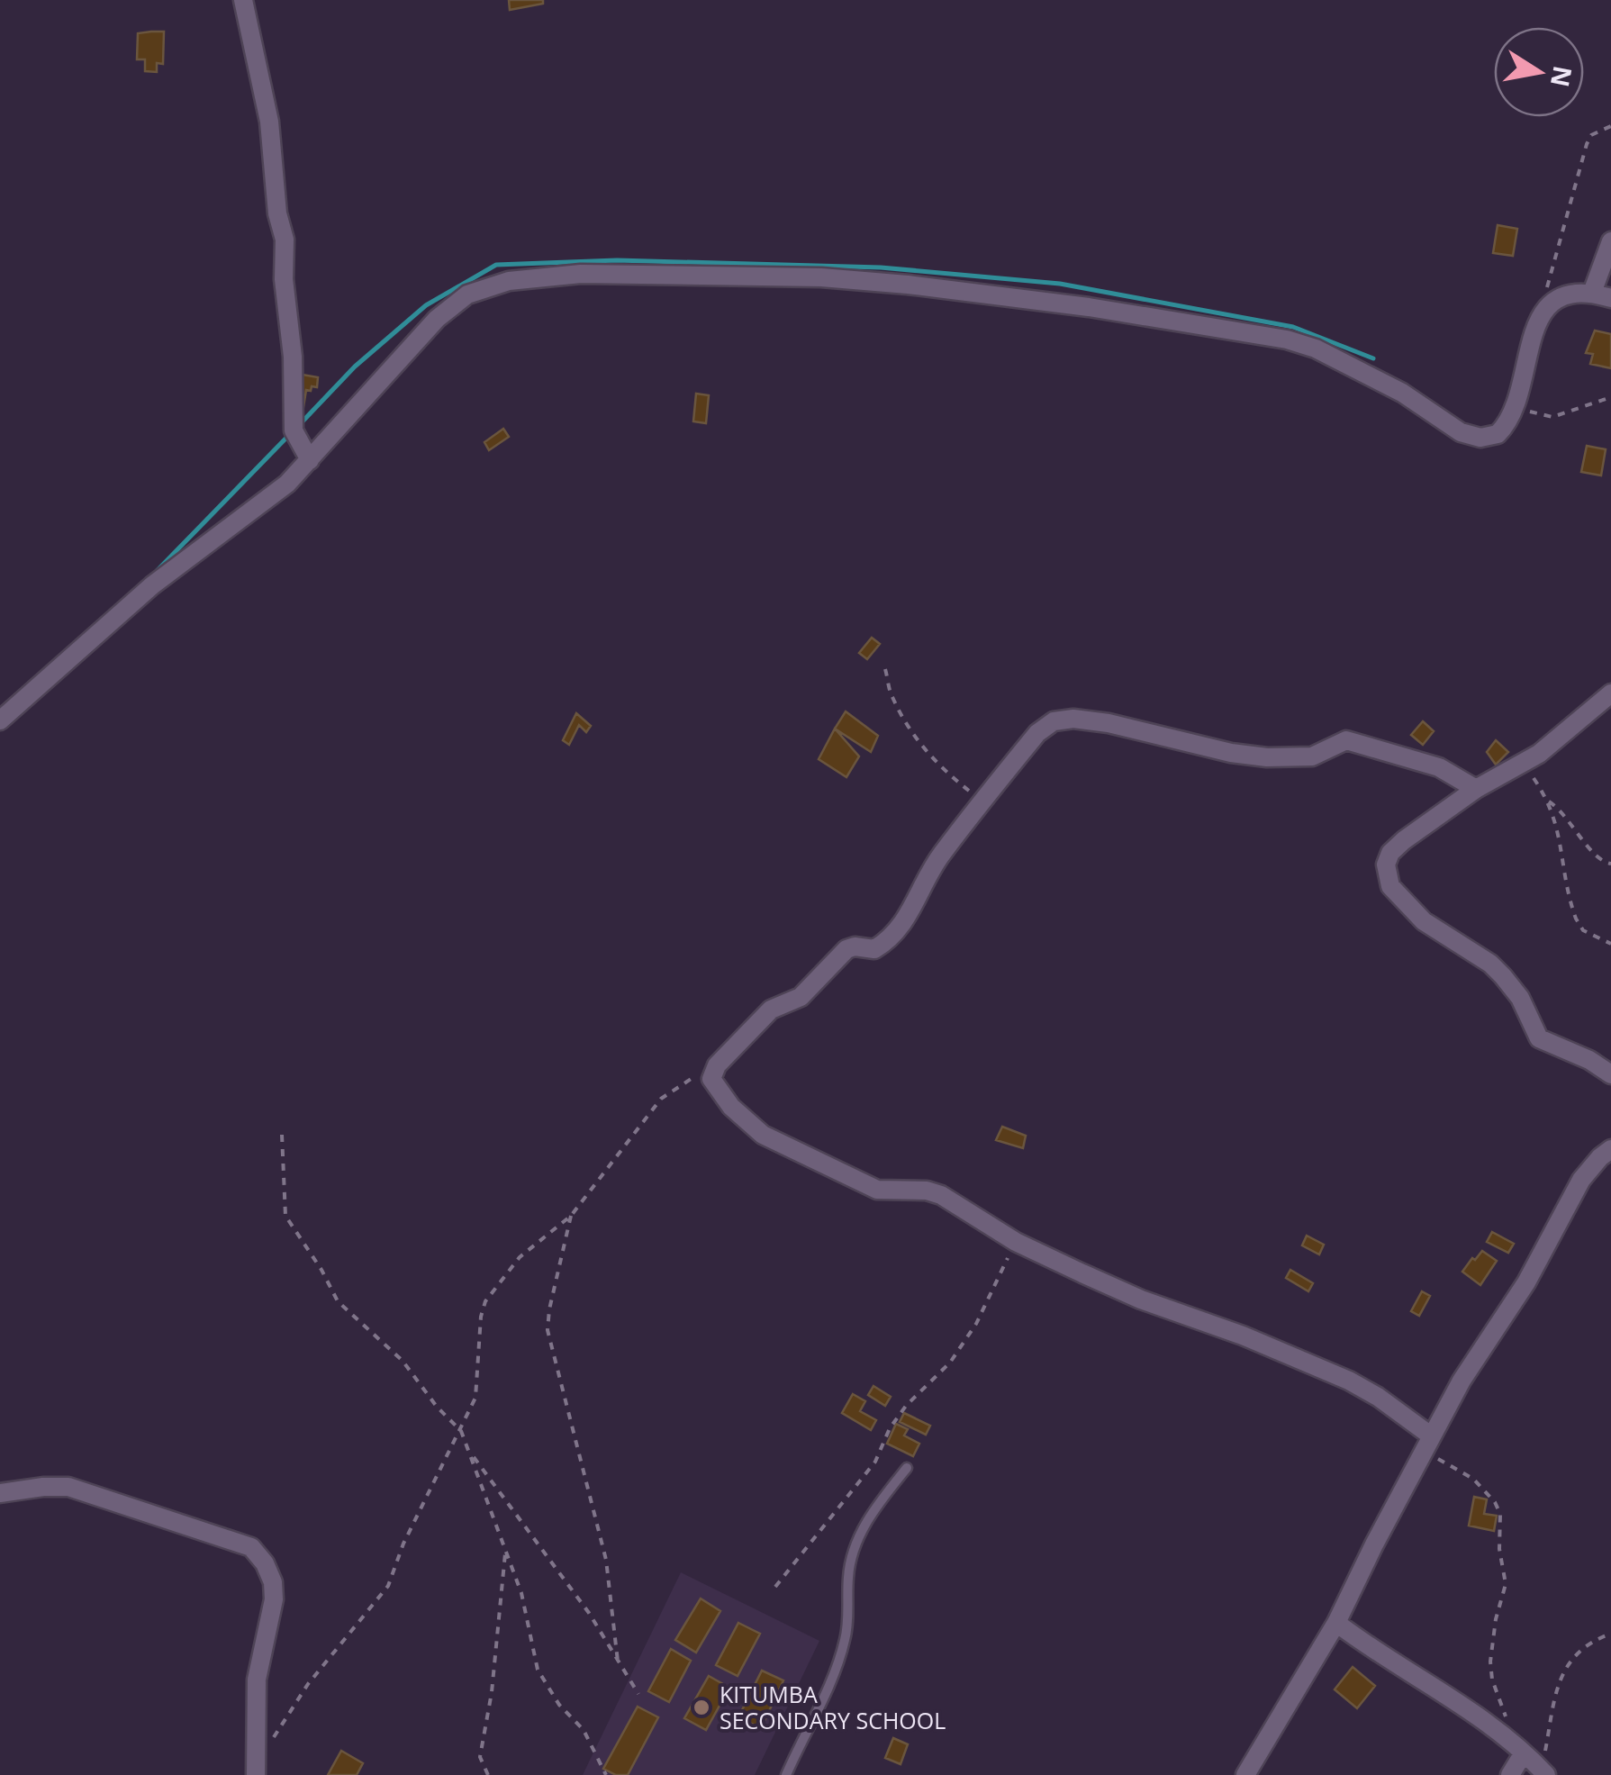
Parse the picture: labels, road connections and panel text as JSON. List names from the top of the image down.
{
  "places": ["KITUMBA SECONDARY SCHOOL"],
  "north": "right"
}
